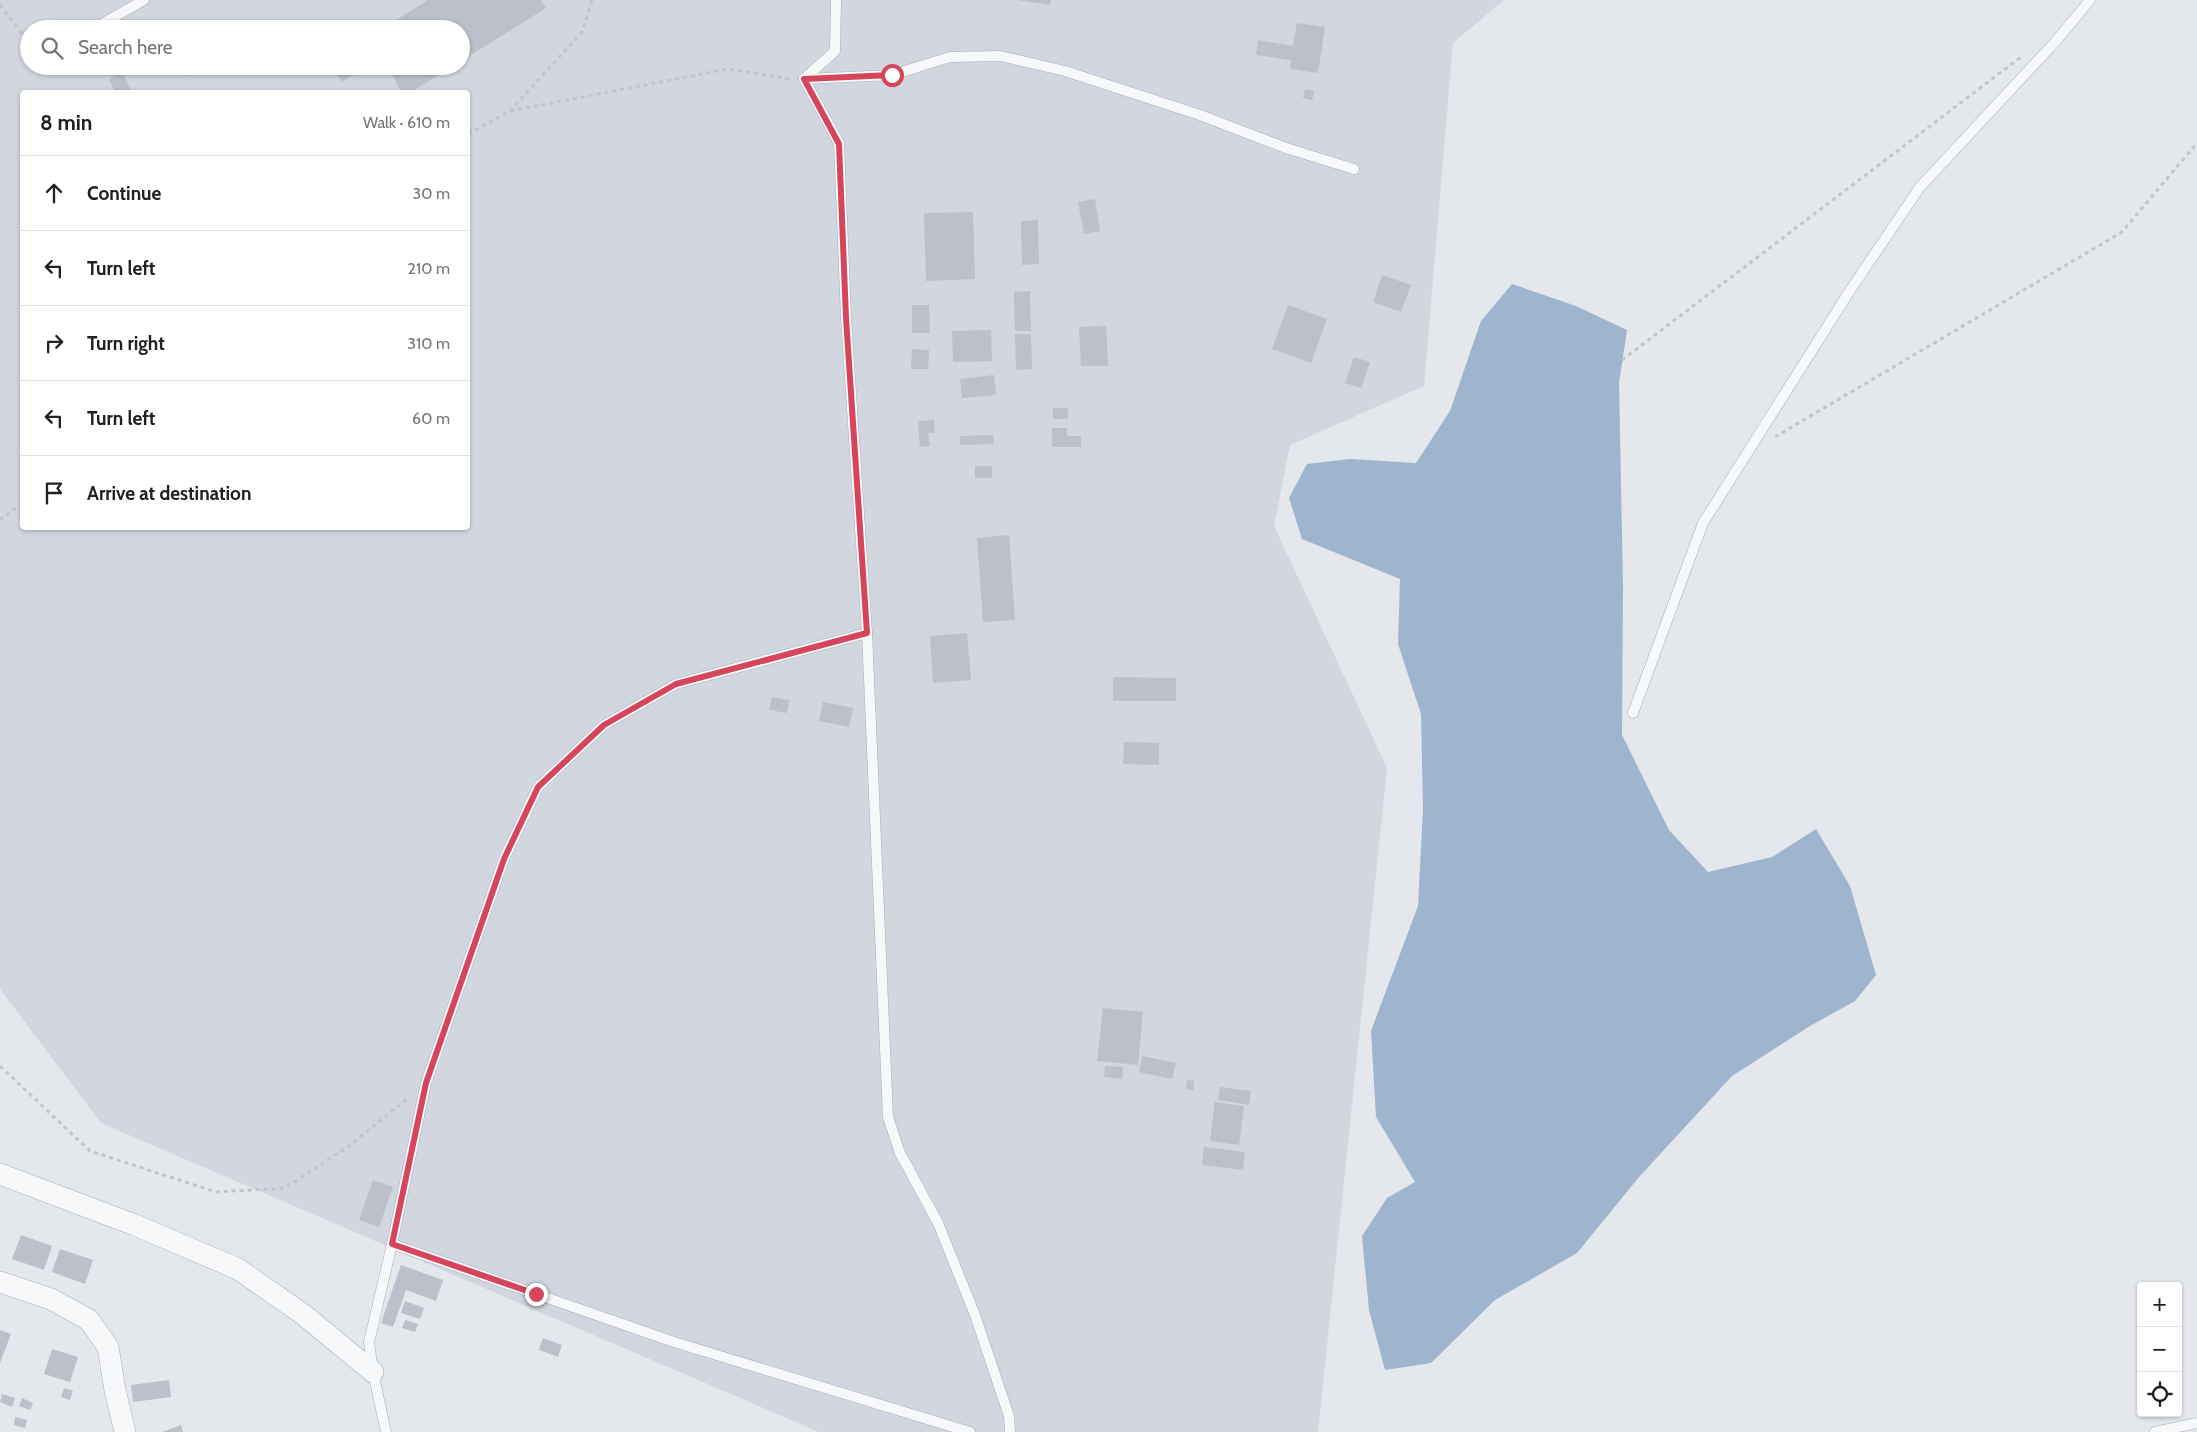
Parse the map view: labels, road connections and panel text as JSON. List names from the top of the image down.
{
  "page": {
    "search": "Search here",
    "heading": ["8 min", "Walk · 610 m"],
    "list": [
      ["Continue", "30 m"],
      ["Turn left", "210 m"],
      ["Turn right", "310 m"],
      ["Turn left", "60 m"],
      "Arrive at destination"
    ],
    "map_buttons": ["+", "−"]
  }
}
